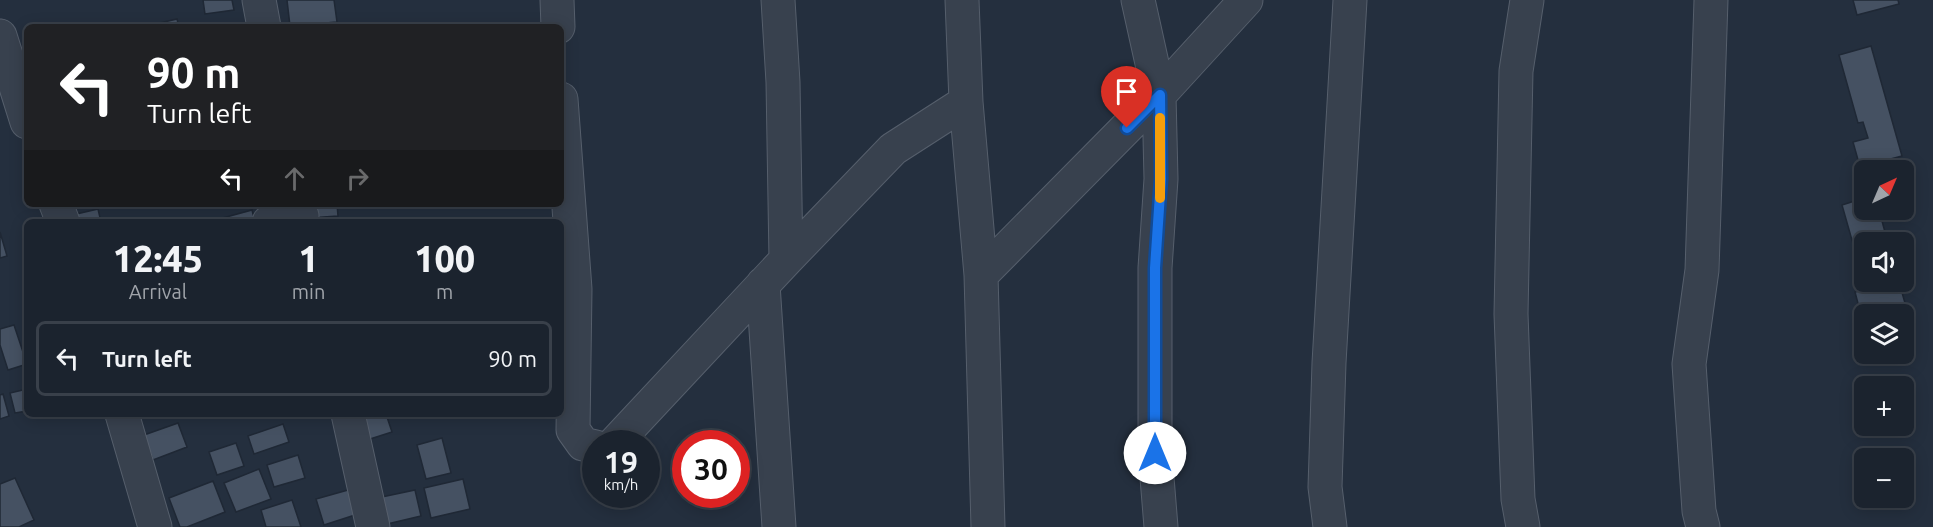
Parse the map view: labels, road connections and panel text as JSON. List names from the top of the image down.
{
  "north": "top right",
  "page": {
    "turn": ["90 m", "Turn left"],
    "map_buttons": ["+", "−"],
    "eta": [
      "12:45",
      "Arrival",
      "1",
      "min",
      "100",
      "m"
    ],
    "list": [
      {
        "name": "Turn left",
        "value": "90 m"
      }
    ],
    "speed": "19 km/h",
    "limit": "30"
  }
}
